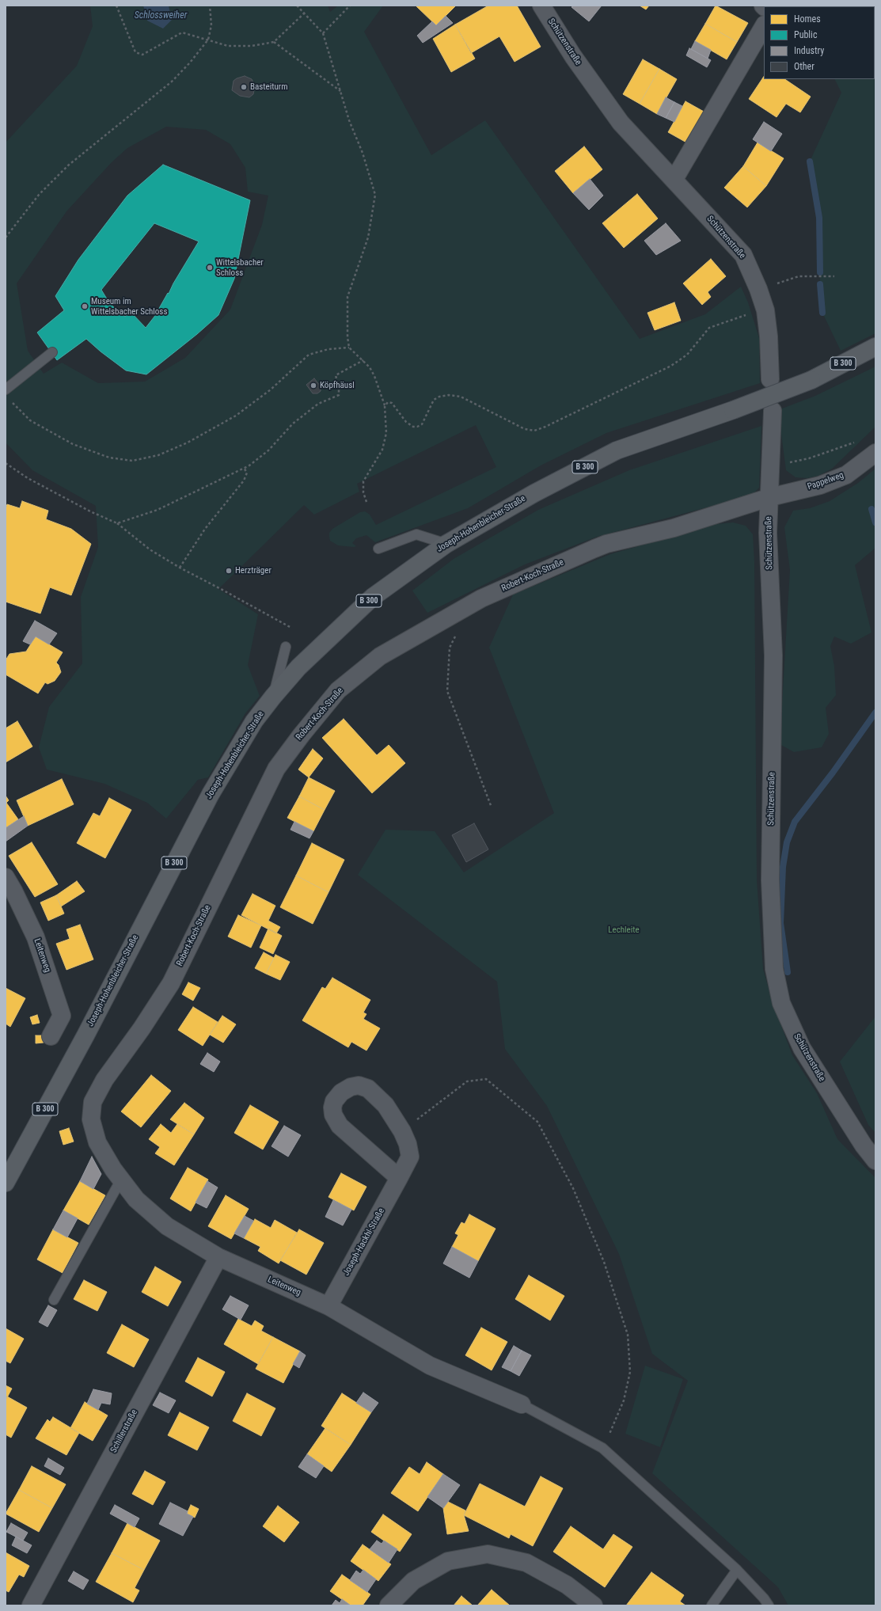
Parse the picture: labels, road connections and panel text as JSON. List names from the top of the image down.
{
  "streets": {
    "main road": ["B 300", "Joseph-Hohenbleicher-Straße"],
    "street": [
      "Schützenstraße",
      "Pappelweg",
      "Robert-Koch-Straße",
      "Leitenweg",
      "Joseph-Hackhl-Straße",
      "Schillerstraße"
    ]
  },
  "crossings": [
    ["Schützenstraße", "Pappelweg"],
    ["Schützenstraße", "Robert-Koch-Straße"],
    ["Pappelweg", "Robert-Koch-Straße"],
    ["Robert-Koch-Straße", "Leitenweg"],
    ["Leitenweg", "Joseph-Hackhl-Straße"],
    ["Leitenweg", "Schillerstraße"]
  ],
  "water": ["Schlossweiher"],
  "parks": ["Lechleite"],
  "places": [
    "Basteiturm",
    "Wittelsbacher Schloss",
    "Museum im Wittelsbacher Schloss",
    "Köpfhäusl",
    "Herzträger"
  ],
  "legend": [
    "Homes",
    "Public",
    "Industry",
    "Other"
  ]
}
